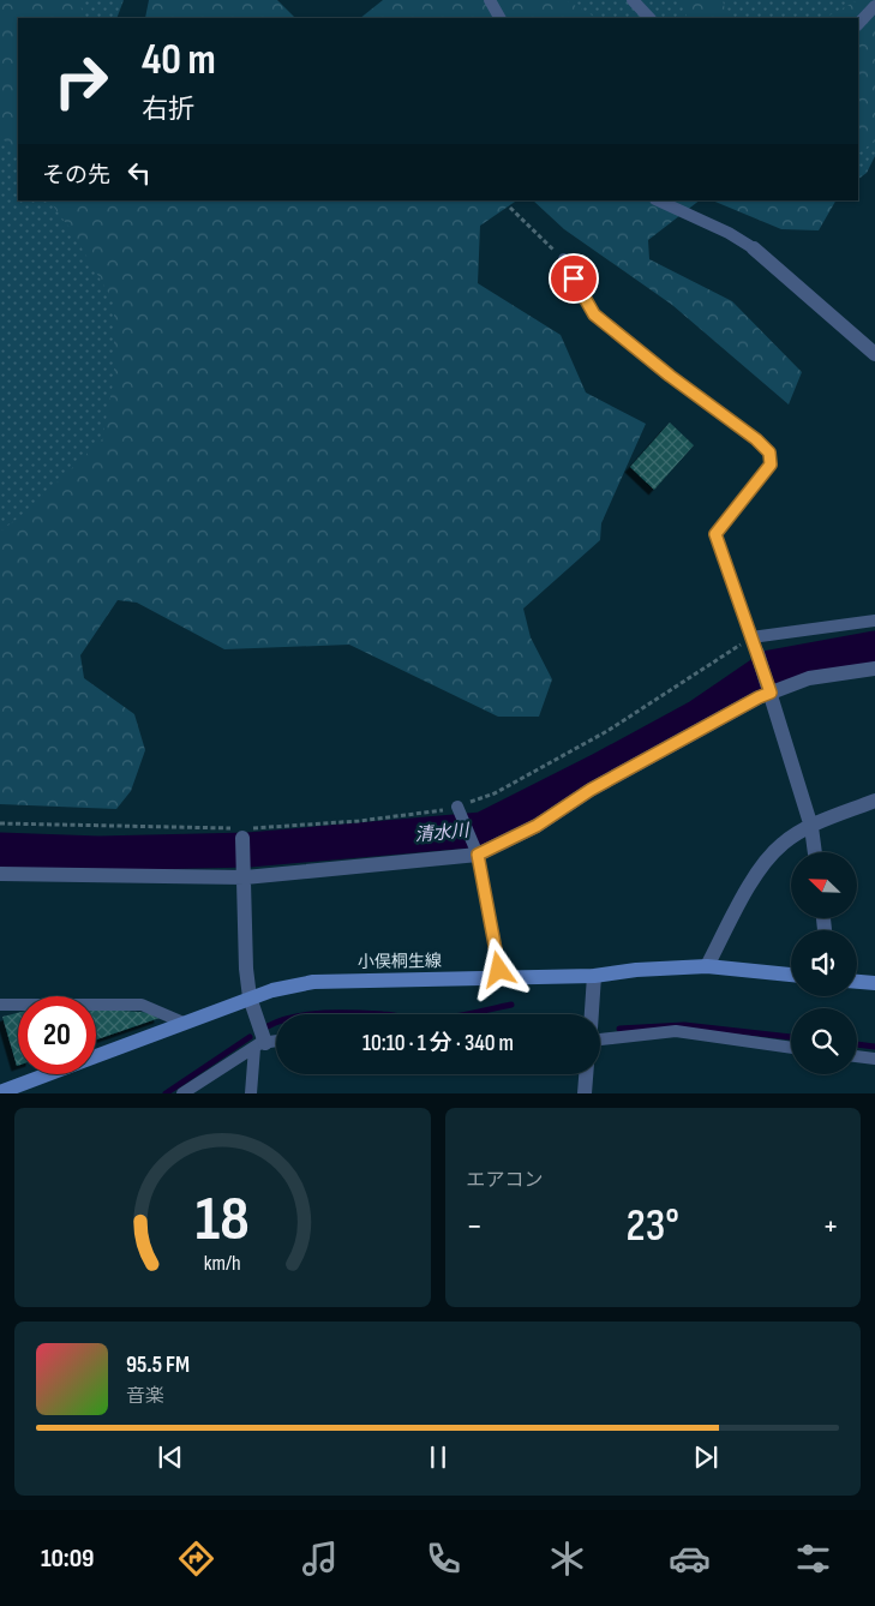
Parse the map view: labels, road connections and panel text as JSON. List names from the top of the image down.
{
  "streets": {
    "main road": ["小俣桐生線"]
  },
  "water": ["清水川"],
  "north": "top left",
  "page": {
    "turn": ["40 m", "右折"],
    "then": "その先",
    "limit": "20",
    "trip": "10:10 · 1 分 · 340 m",
    "tile": "エアコン",
    "heat": ["−", "23°", "+"],
    "song": ["95.5 FM", "音楽"],
    "tabs": "10:09",
    "gauge": ["18", "km/h"]
  }
}
